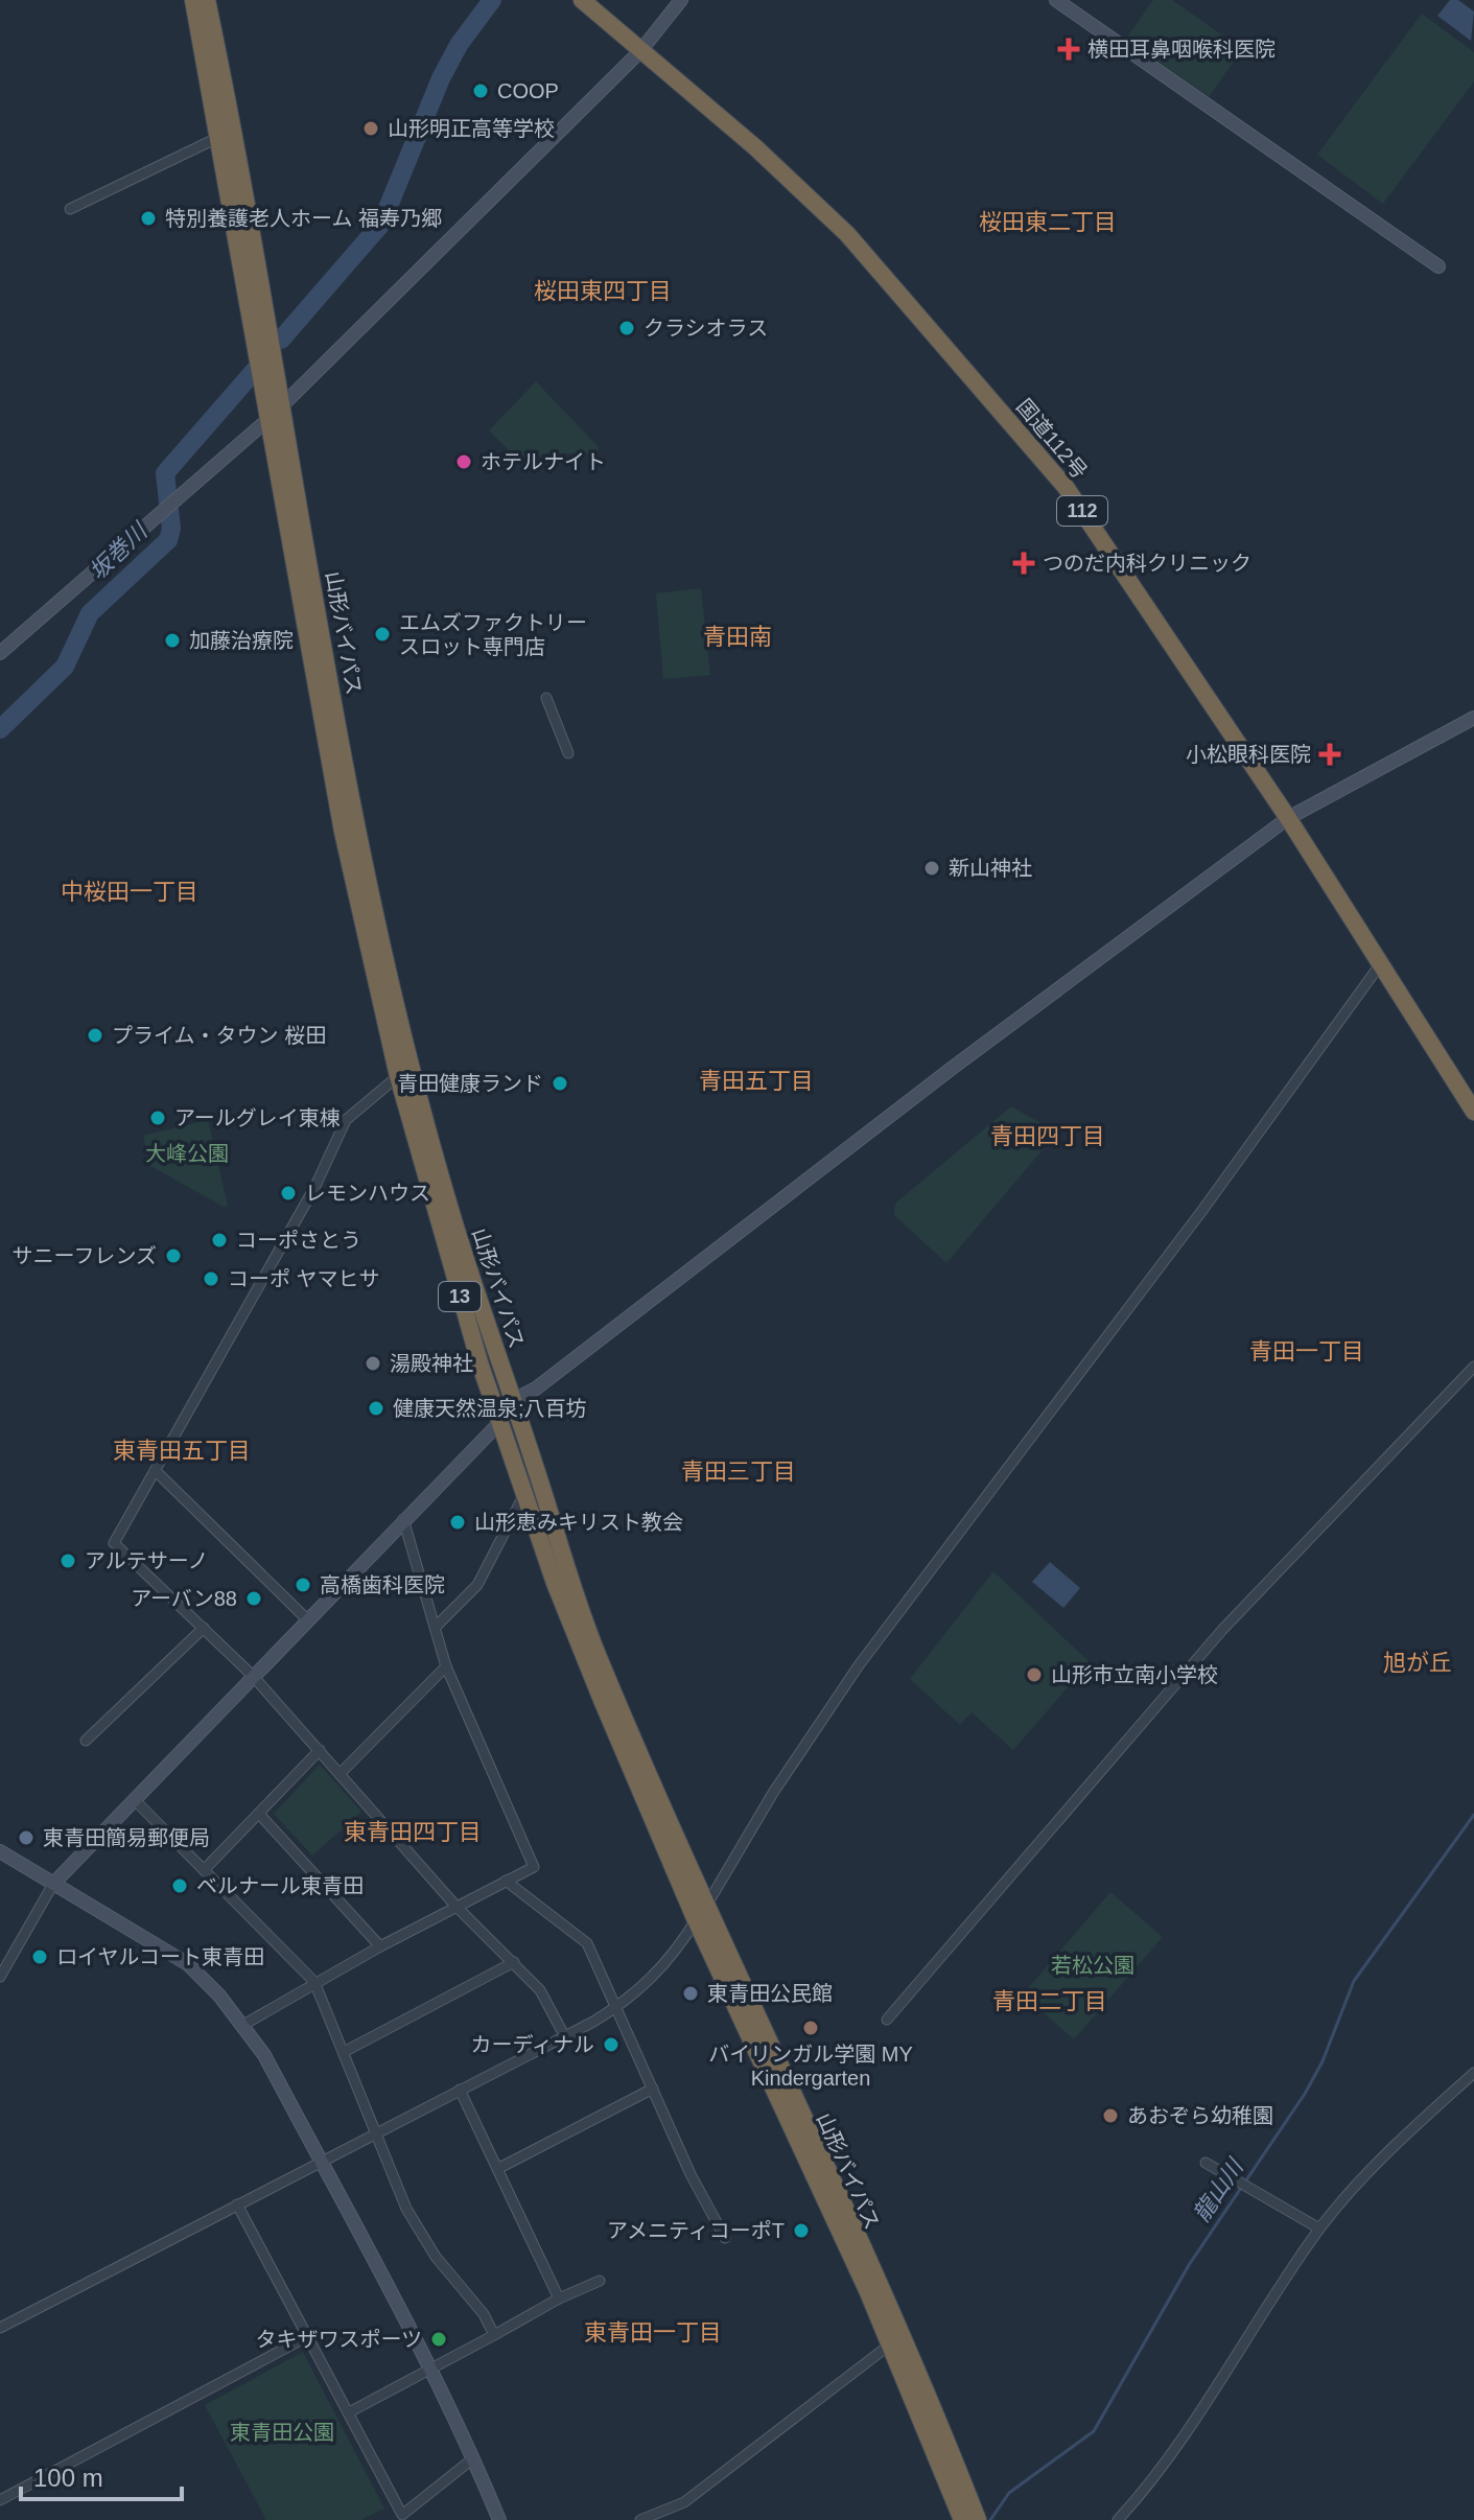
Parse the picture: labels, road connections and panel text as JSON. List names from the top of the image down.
{
  "streets": {
    "highway": [
      "国道112号",
      "112",
      "山形バイパス",
      "13"
    ]
  },
  "districts": [
    "桜田東二丁目",
    "桜田東四丁目",
    "青田南",
    "中桜田一丁目",
    "青田五丁目",
    "青田四丁目",
    "青田一丁目",
    "東青田五丁目",
    "青田三丁目",
    "旭が丘",
    "東青田四丁目",
    "青田二丁目",
    "東青田一丁目"
  ],
  "water": ["坂巻川", "龍山川"],
  "parks": ["大峰公園", "若松公園", "東青田公園"],
  "places": {
    "health": ["横田耳鼻咽喉科医院", "つのだ内科クリニック", "小松眼科医院"],
    "other": [
      "COOP",
      "山形明正高等学校",
      "特別養護老人ホーム 福寿乃郷",
      "クラシオラス",
      "ホテルナイト",
      "エムズファクトリー スロット専門店",
      "加藤治療院",
      "新山神社",
      "プライム・タウン 桜田",
      "青田健康ランド",
      "アールグレイ東棟",
      "レモンハウス",
      "コーポさとう",
      "サニーフレンズ",
      "コーポ ヤマヒサ",
      "湯殿神社",
      "健康天然温泉;八百坊",
      "山形恵みキリスト教会",
      "アルテサーノ",
      "高橋歯科医院",
      "アーバン88",
      "山形市立南小学校",
      "東青田簡易郵便局",
      "ベルナール東青田",
      "ロイヤルコート東青田",
      "東青田公民館",
      "バイリンガル学園 MY Kindergarten",
      "カーディナル",
      "あおぞら幼稚園",
      "アメニティコーポT",
      "タキザワスポーツ"
    ]
  },
  "scale_bar": "100 m"
}
